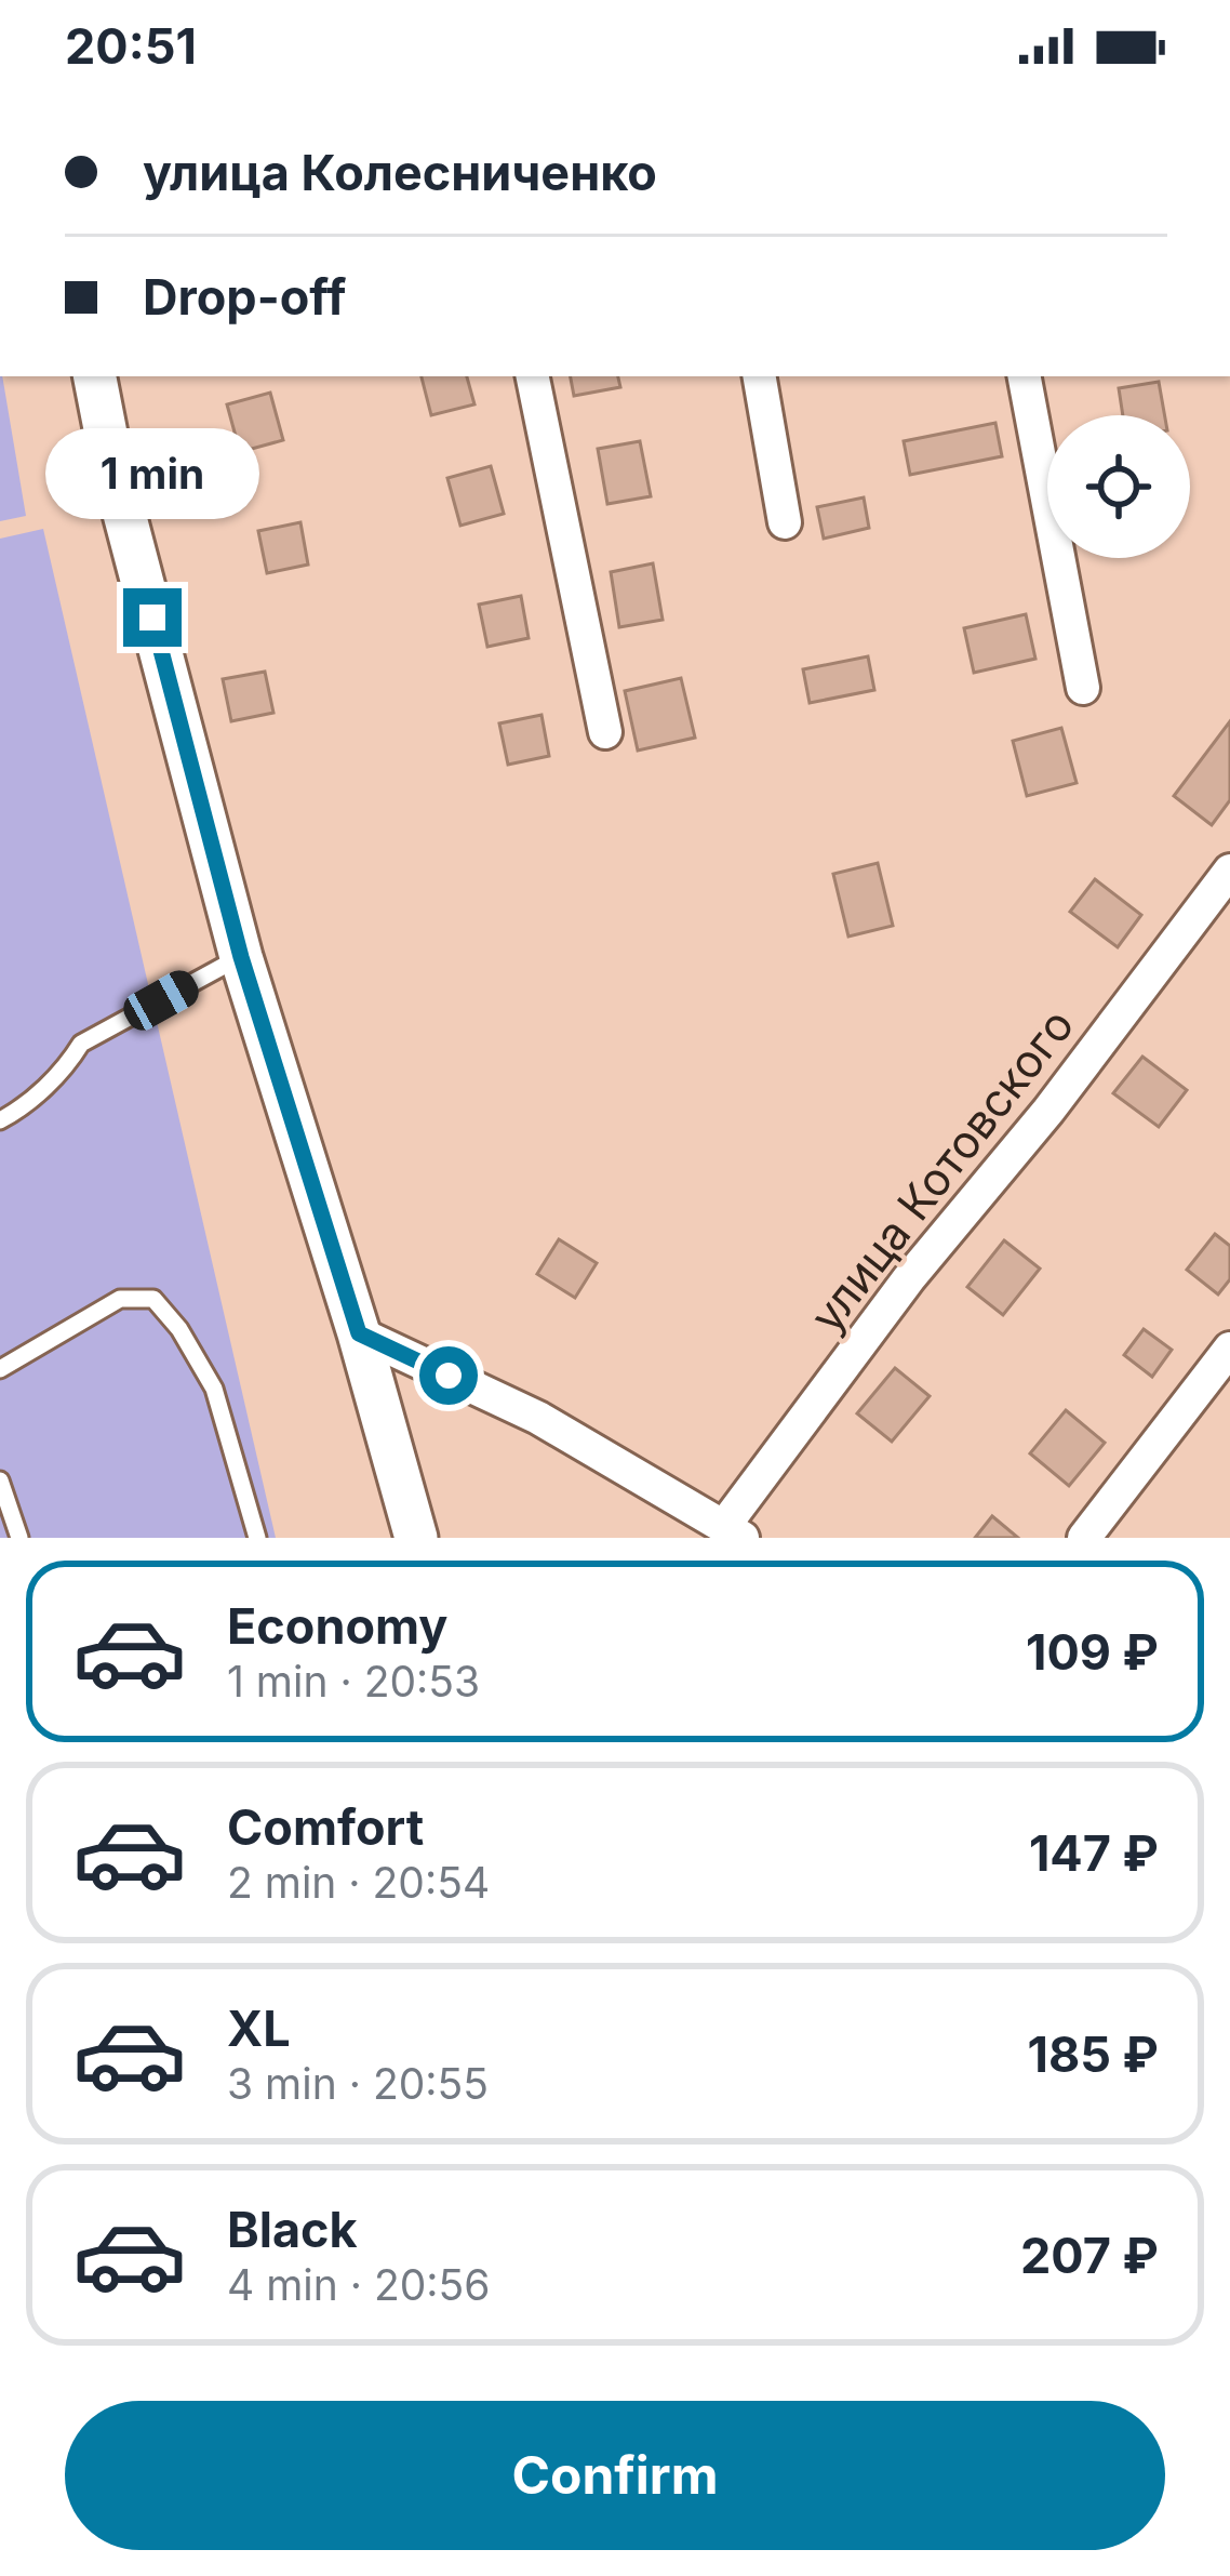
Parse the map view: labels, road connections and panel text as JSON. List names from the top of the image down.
{
  "streets": {
    "street": ["улица Котовского"]
  },
  "page": {
    "status": "20:51",
    "banner": ["улица Колесниченко", "Drop-off"],
    "bubble": "1 min",
    "list": [
      {
        "name": "Economy",
        "note": "1 min · 20:53",
        "value": "109 ₽"
      },
      {
        "name": "Comfort",
        "note": "2 min · 20:54",
        "value": "147 ₽"
      },
      {
        "name": "XL",
        "note": "3 min · 20:55",
        "value": "185 ₽"
      },
      {
        "name": "Black",
        "note": "4 min · 20:56",
        "value": "207 ₽"
      }
    ],
    "buttons": "Confirm"
  }
}
